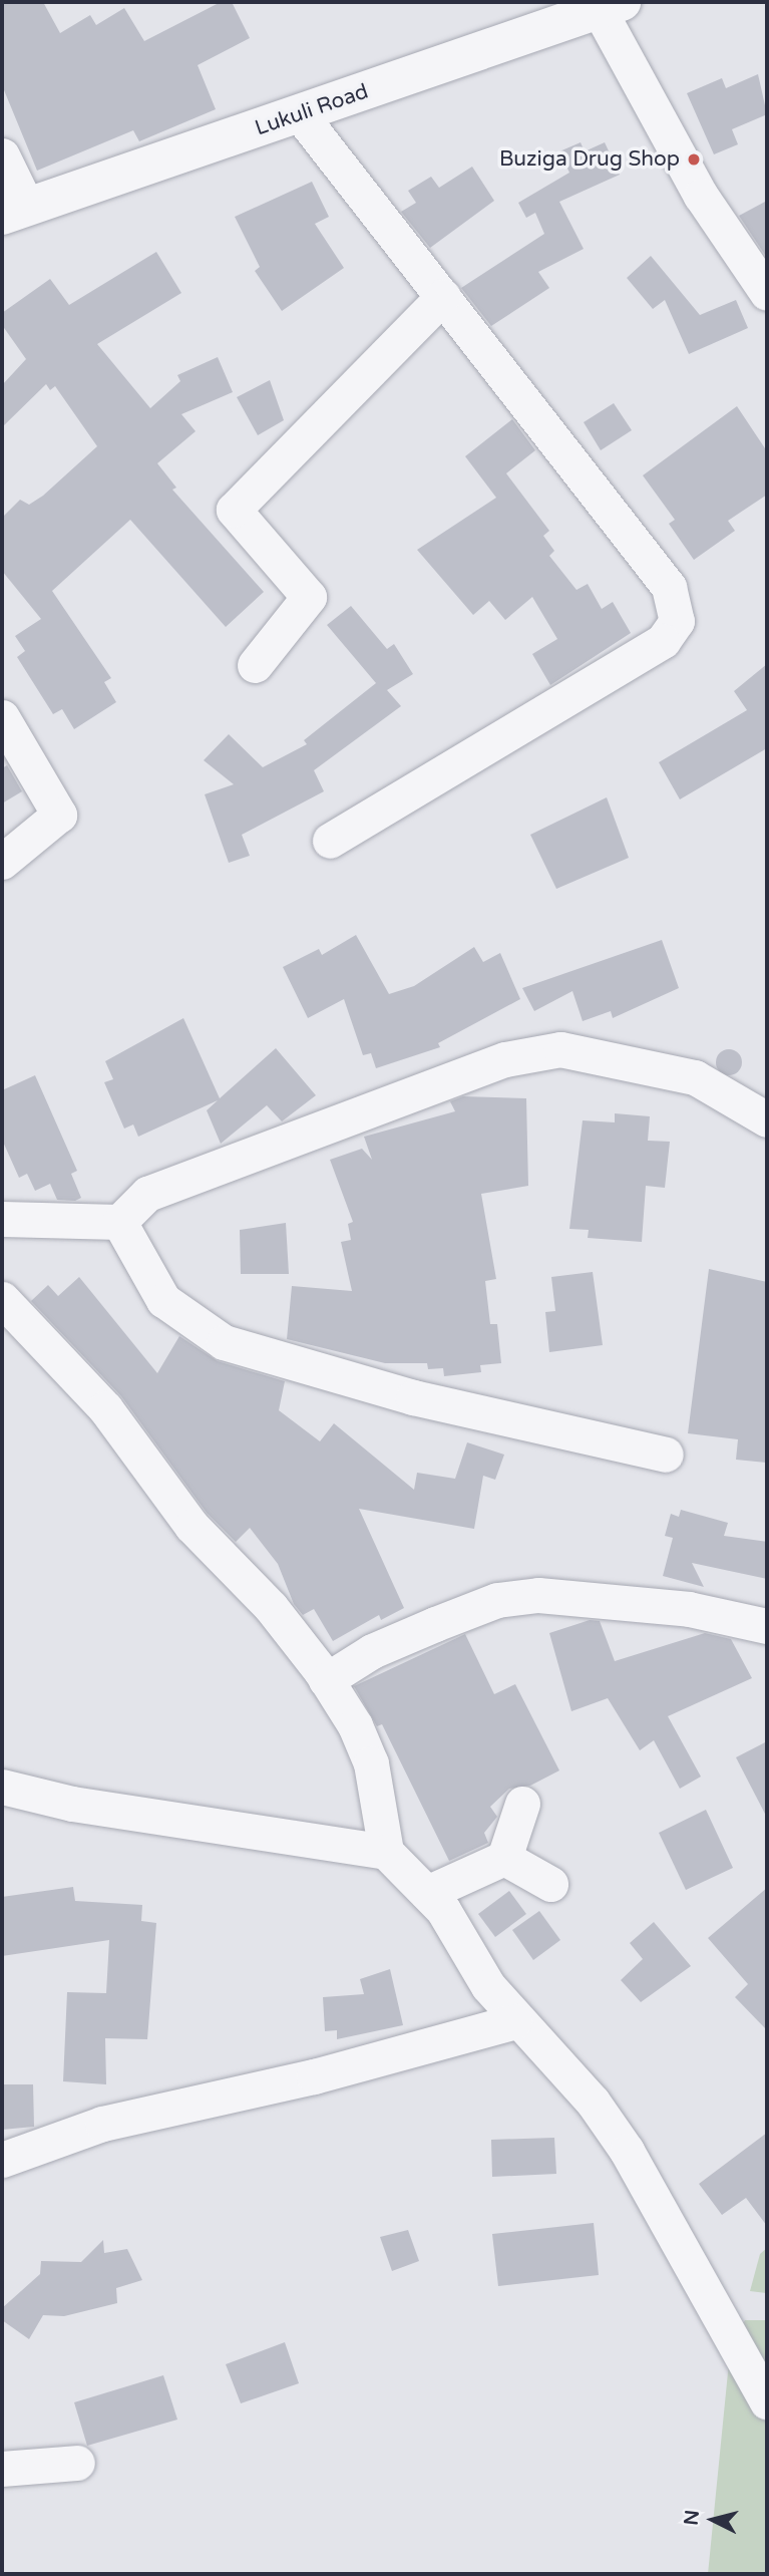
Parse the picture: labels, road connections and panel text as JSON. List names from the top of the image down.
{
  "streets": {
    "street": ["Lukuli Road"]
  },
  "places": ["Buziga Drug Shop"],
  "north": "left"
}
